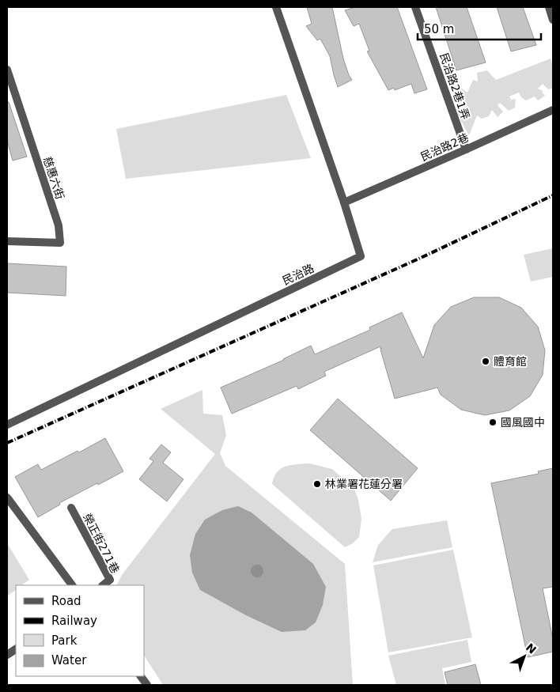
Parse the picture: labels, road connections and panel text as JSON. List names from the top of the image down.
{
  "streets": {
    "street": [
      "民治路2巷1弄",
      "民治路2巷",
      "慈惠六街",
      "民治路",
      "榮正街271巷"
    ]
  },
  "crossings": [
    ["民治路2巷1弄", "民治路2巷"],
    ["民治路2巷", "民治路"]
  ],
  "places": ["體育館", "國風國中", "林業署花蓮分署"],
  "legend": [
    "Road",
    "Railway",
    "Park",
    "Water"
  ],
  "scale_bar": "50 m",
  "north": "top right"
}
